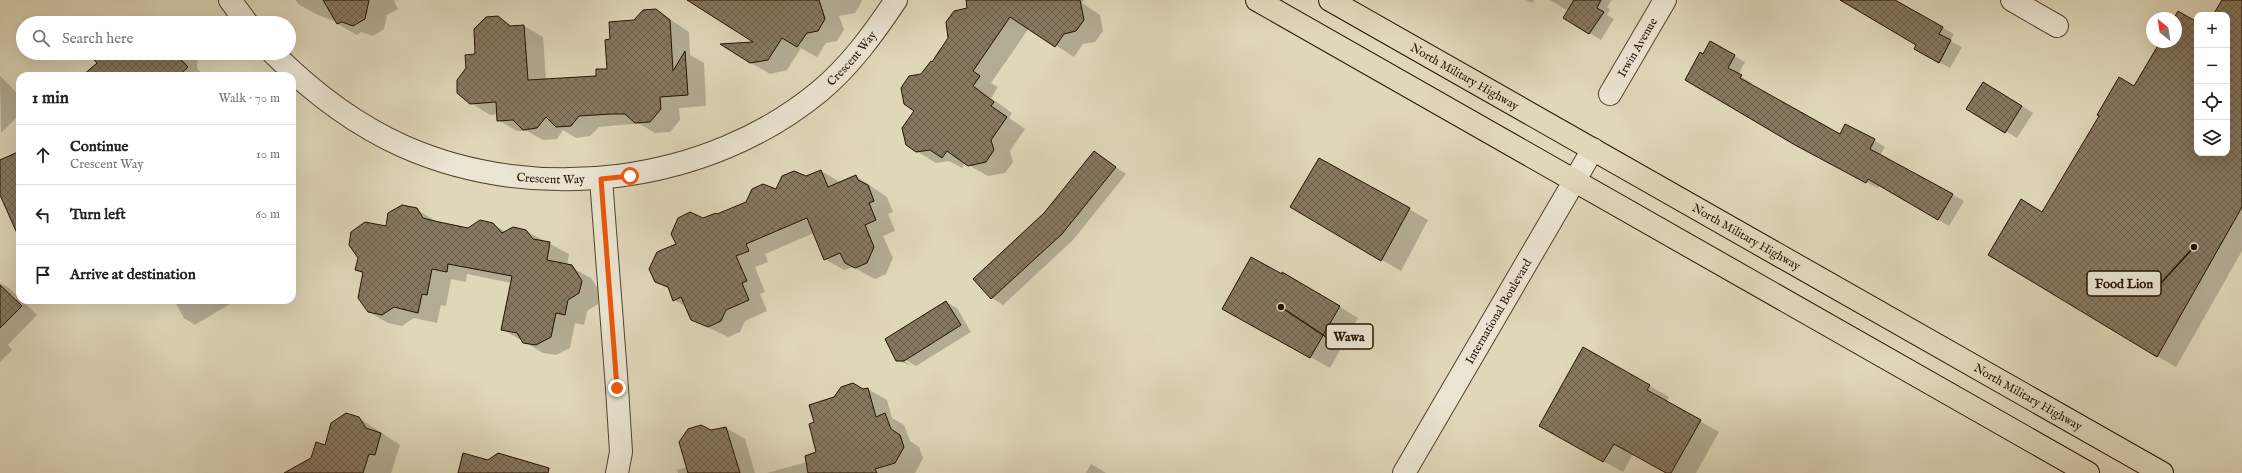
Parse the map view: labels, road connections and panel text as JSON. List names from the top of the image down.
{
  "streets": {
    "main road": ["North Military Highway"],
    "street": ["Irwin Avenue", "Crescent Way", "International Boulevard"]
  },
  "crossings": [
    ["North Military Highway", "International Boulevard"]
  ],
  "places": ["Food Lion", "Wawa"],
  "north": "top left",
  "page": {
    "map_buttons": ["+", "−"],
    "search": "Search here",
    "heading": ["1 min", "Walk · 70 m"],
    "list": [
      ["Continue", "Crescent Way", "10 m"],
      ["Turn left", "60 m"],
      "Arrive at destination"
    ]
  }
}
